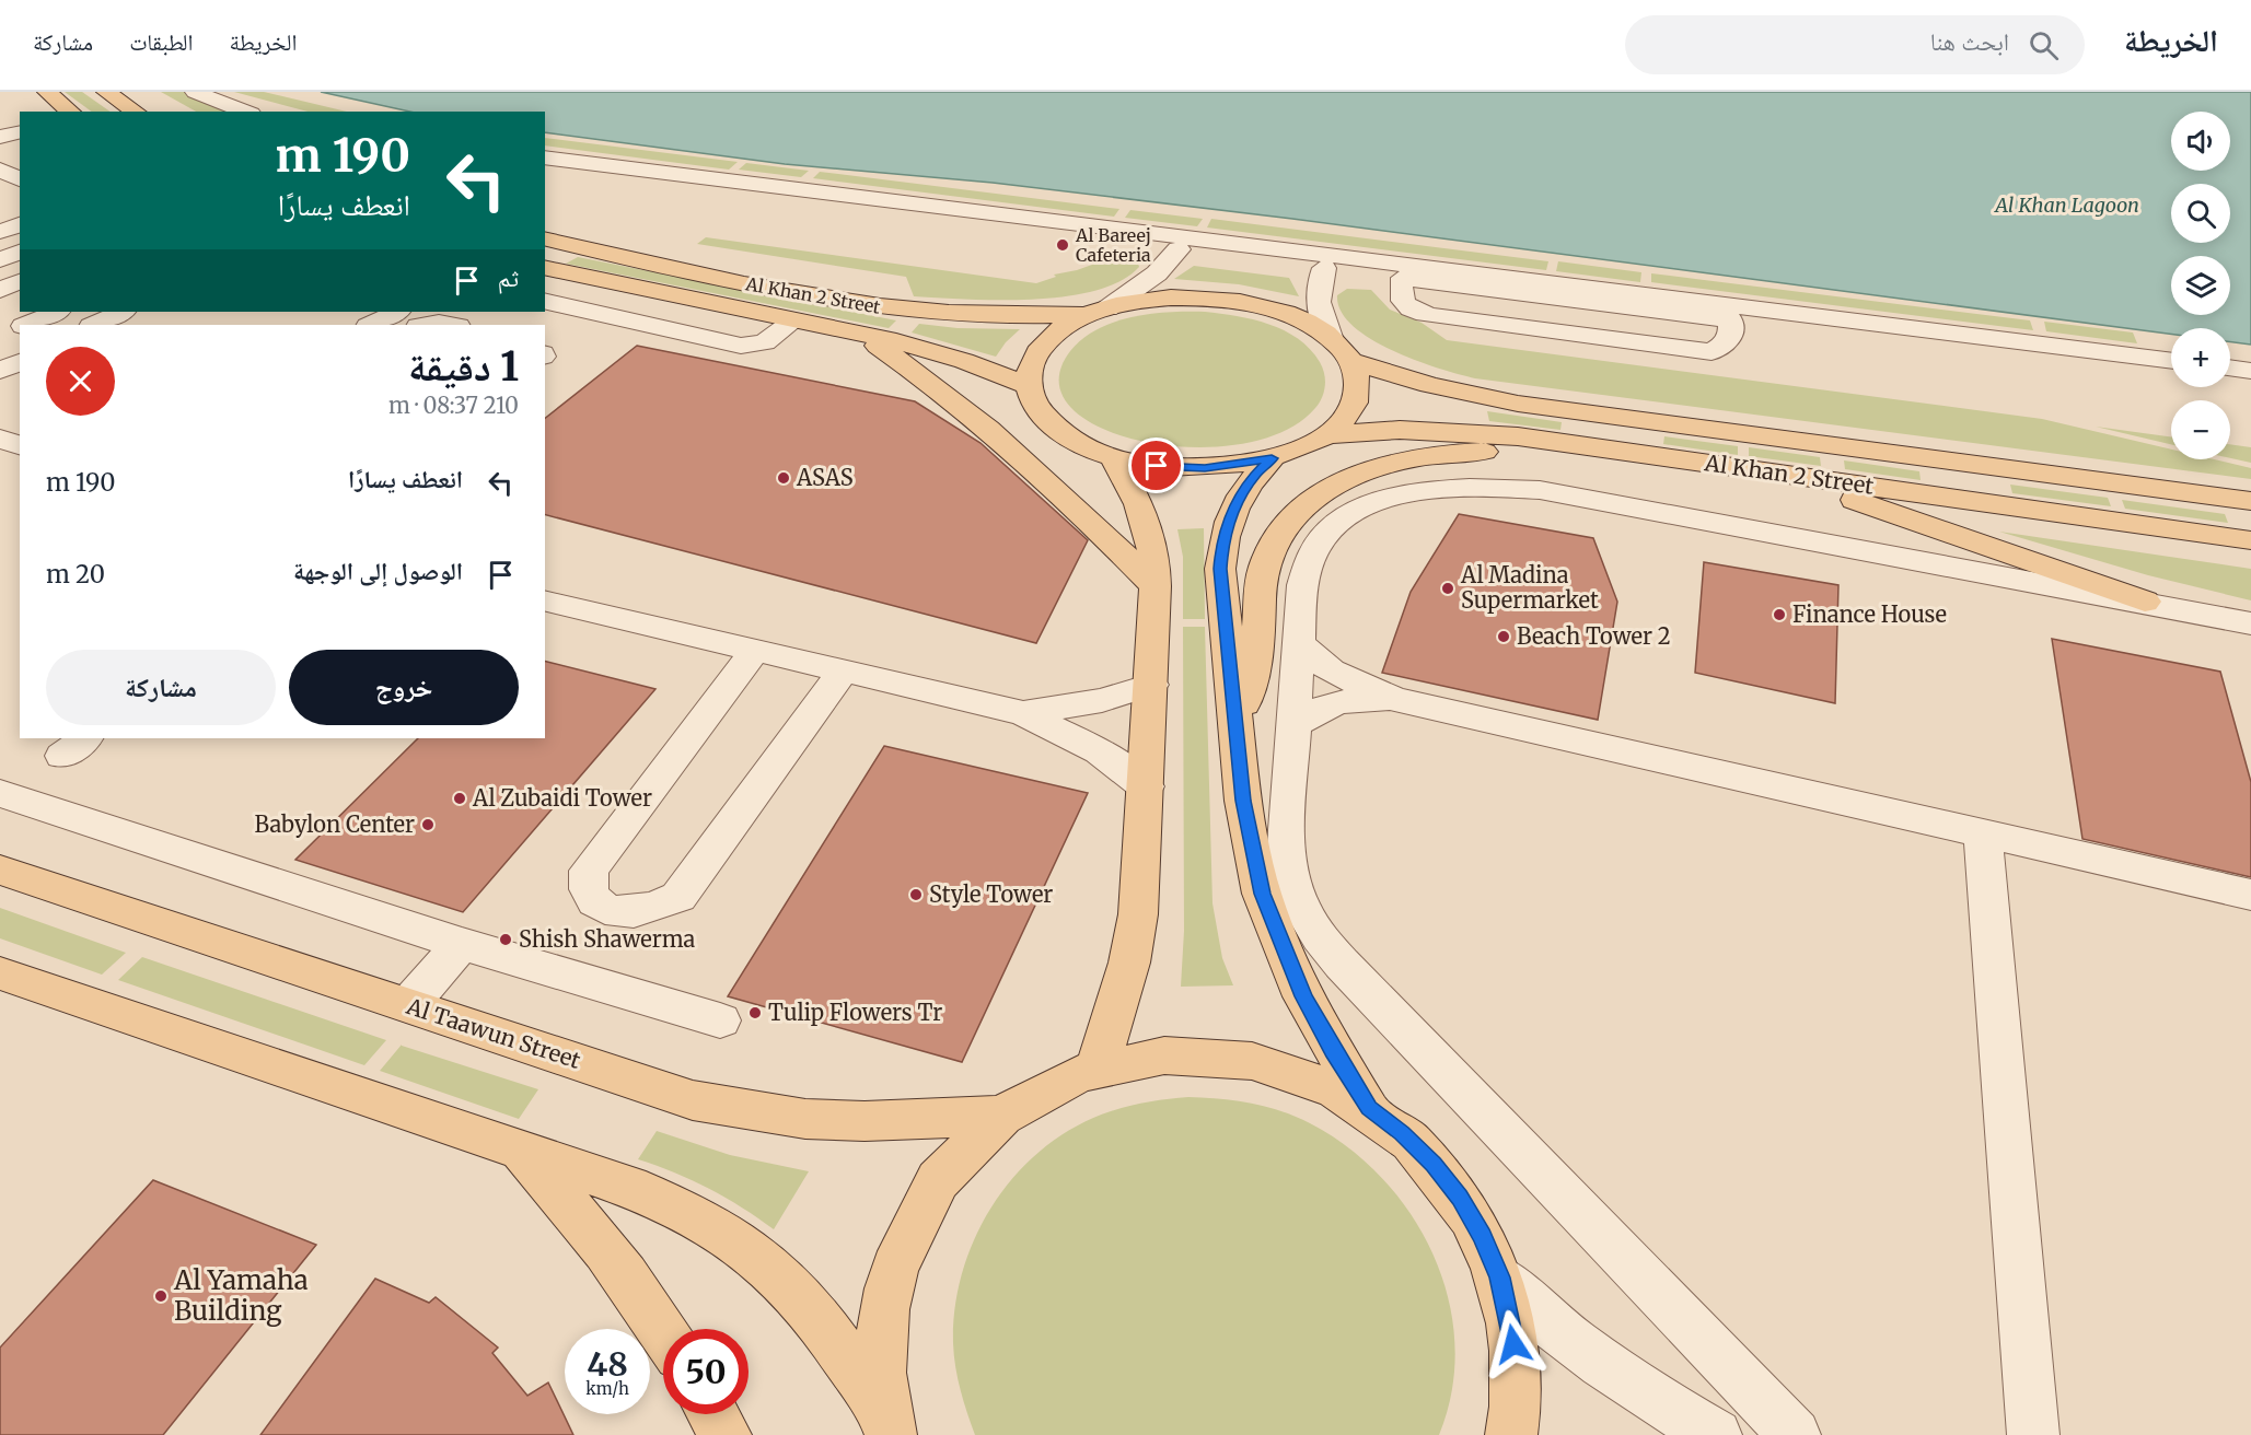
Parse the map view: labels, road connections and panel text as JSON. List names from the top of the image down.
{
  "streets": {
    "main road": ["Al Khan 2 Street", "Al Taawun Street"]
  },
  "water": ["Al Khan Lagoon"],
  "places": [
    "Al Bareej Cafeteria",
    "ASAS",
    "Al Madina Supermarket",
    "Finance House",
    "Beach Tower 2",
    "Al Zubaidi Tower",
    "Babylon Center",
    "Style Tower",
    "Shish Shawerma",
    "Tulip Flowers Tr",
    "Al Yamaha Building"
  ],
  "page": {
    "header": "الخريطة",
    "search": "ابحث هنا",
    "nav": ["الخريطة", "الطبقات", "مشاركة"],
    "map_buttons": ["+", "−"],
    "turn": ["190 m", "انعطف يسارًا"],
    "then": "ثم",
    "heading": ["1 دقيقة", "210 m · 08:37"],
    "list": [
      {
        "name": "انعطف يسارًا",
        "value": "190 m"
      },
      {
        "name": "الوصول إلى الوجهة",
        "value": "20 m"
      }
    ],
    "buttons": ["خروج", "مشاركة"],
    "speed": "48 km/h",
    "limit": "50"
  }
}
